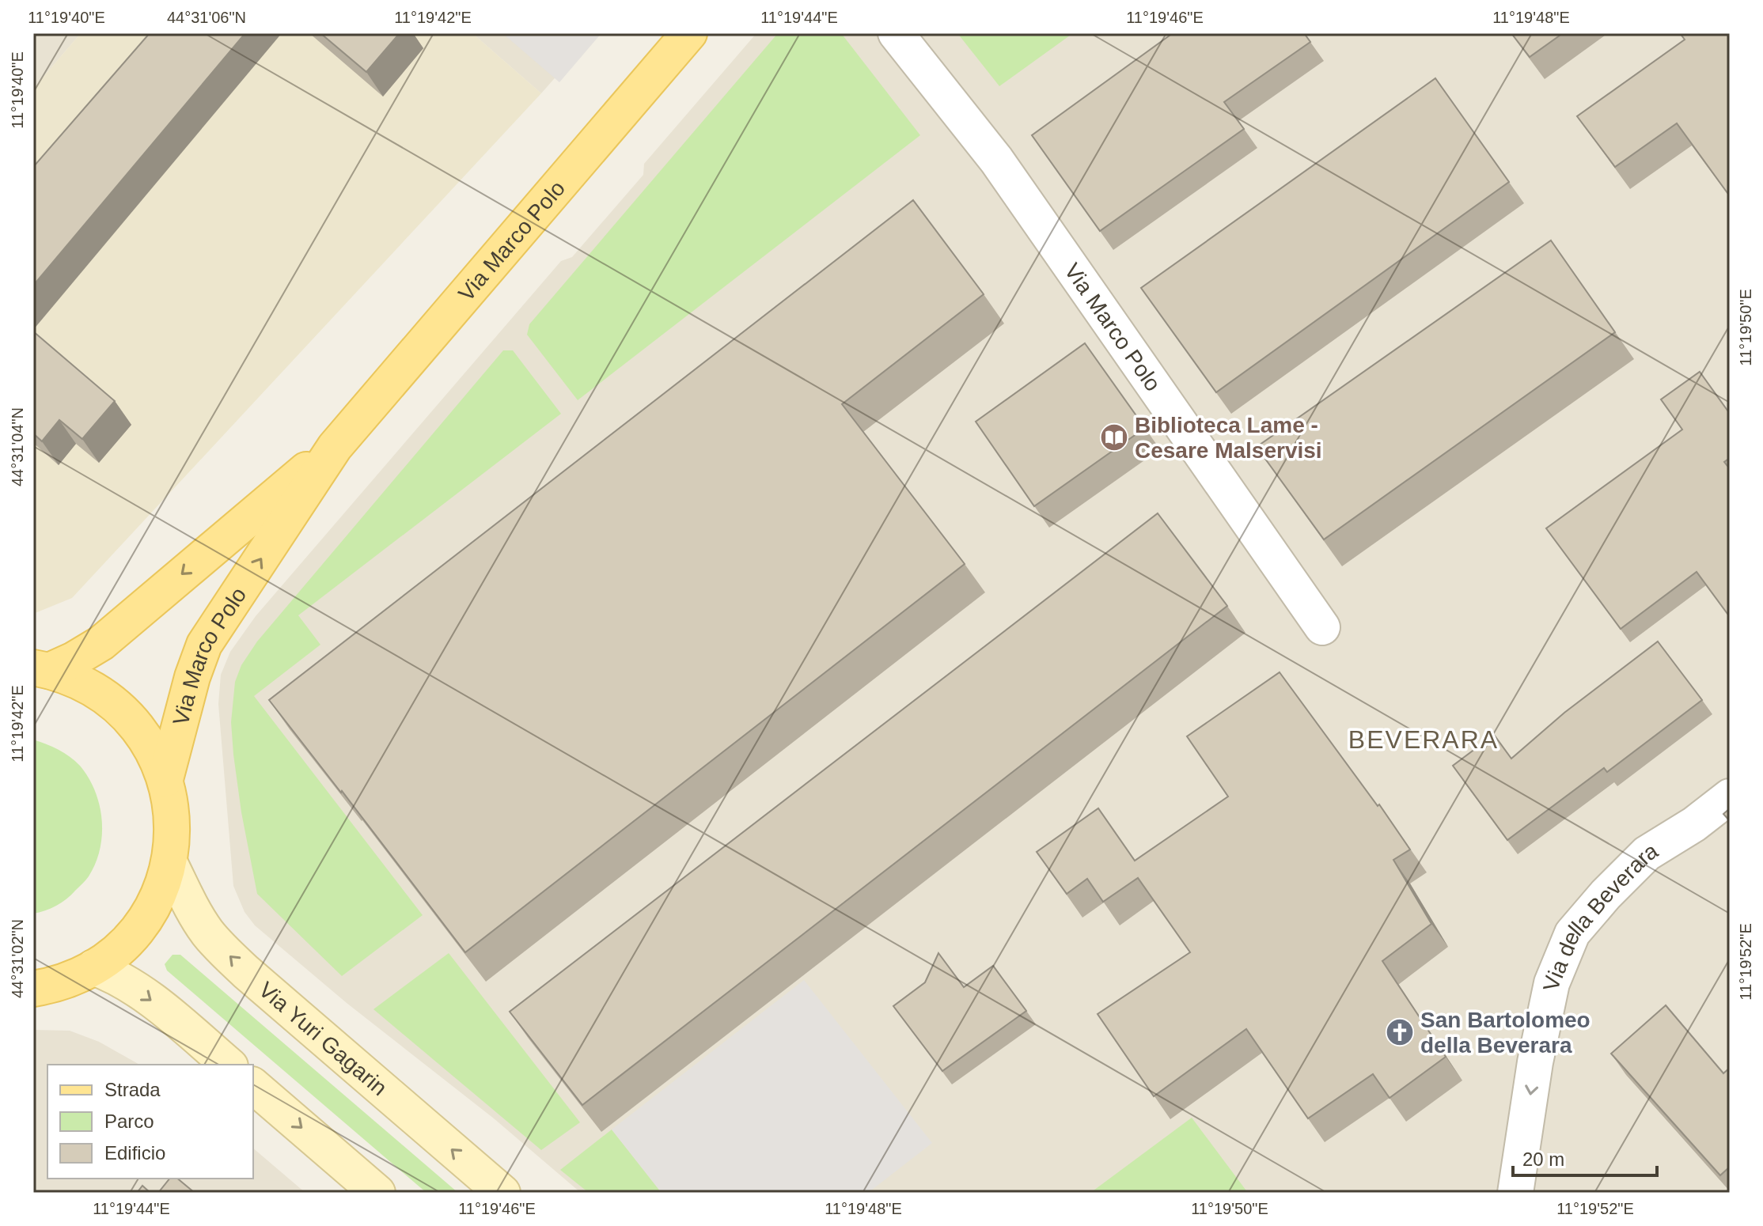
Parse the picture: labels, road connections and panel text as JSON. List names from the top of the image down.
{
  "streets": {
    "main road": ["Via Marco Polo", "Via Yuri Gagarin"],
    "street": ["Via della Beverara"]
  },
  "one_way": ["Via della Beverara"],
  "districts": ["BEVERARA"],
  "places": {
    "library": ["Biblioteca Lame - Cesare Malservisi"],
    "church": ["San Bartolomeo della Beverara"]
  },
  "legend": ["Strada", "Parco", "Edificio"],
  "scale_bar": "20 m",
  "coordinates": [
    "11°19'40\"E",
    "44°31'06\"N",
    "11°19'42\"E",
    "11°19'44\"E",
    "11°19'46\"E",
    "11°19'48\"E",
    "11°19'50\"E",
    "44°31'04\"N",
    "44°31'02\"N",
    "11°19'52\"E"
  ]
}
